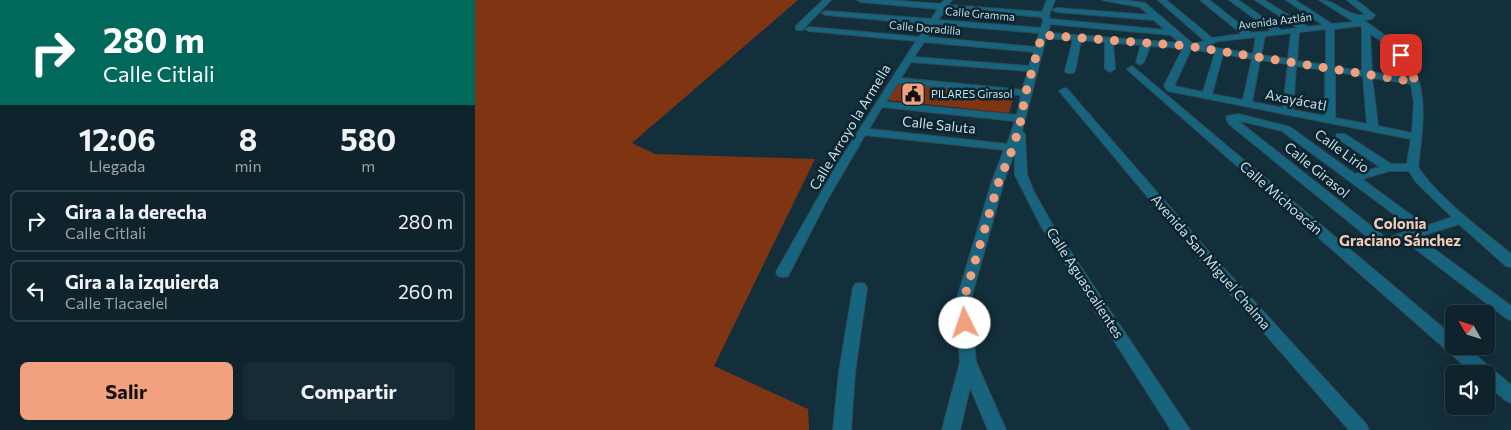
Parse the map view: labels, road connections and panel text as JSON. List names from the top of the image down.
{
  "streets": {
    "street": [
      "Calle Gramma",
      "Avenida Aztlán",
      "Calle Doradilla",
      "Axayácatl",
      "Calle Saluta",
      "Calle Arroyo la Armella",
      "Calle Lirio",
      "Calle Girasol",
      "Calle Michoacán",
      "Avenida San Miguel Chalma",
      "Calle Aguascalientes"
    ]
  },
  "crossings": [
    ["Calle Gramma", "Avenida Aztlán"],
    ["Calle Gramma", "Axayácatl"],
    ["Calle Gramma", "Calle Arroyo la Armella"],
    ["Calle Gramma", "Calle Michoacán"],
    ["Avenida Aztlán", "Axayácatl"],
    ["Calle Doradilla", "Calle Arroyo la Armella"],
    ["Calle Saluta", "Calle Arroyo la Armella"],
    ["Calle Lirio", "Calle Girasol"]
  ],
  "districts": ["Colonia Graciano Sánchez"],
  "places": {
    "public building": ["PILARES Girasol"]
  },
  "north": "top left",
  "page": {
    "turn": ["280 m", "Calle Citlali"],
    "eta": [
      "12:06",
      "Llegada",
      "8",
      "min",
      "580",
      "m"
    ],
    "list": [
      {
        "name": "Gira a la derecha",
        "note": "Calle Citlali",
        "value": "280 m"
      },
      {
        "name": "Gira a la izquierda",
        "note": "Calle Tlacaelel",
        "value": "260 m"
      }
    ],
    "buttons": ["Salir", "Compartir"]
  }
}
